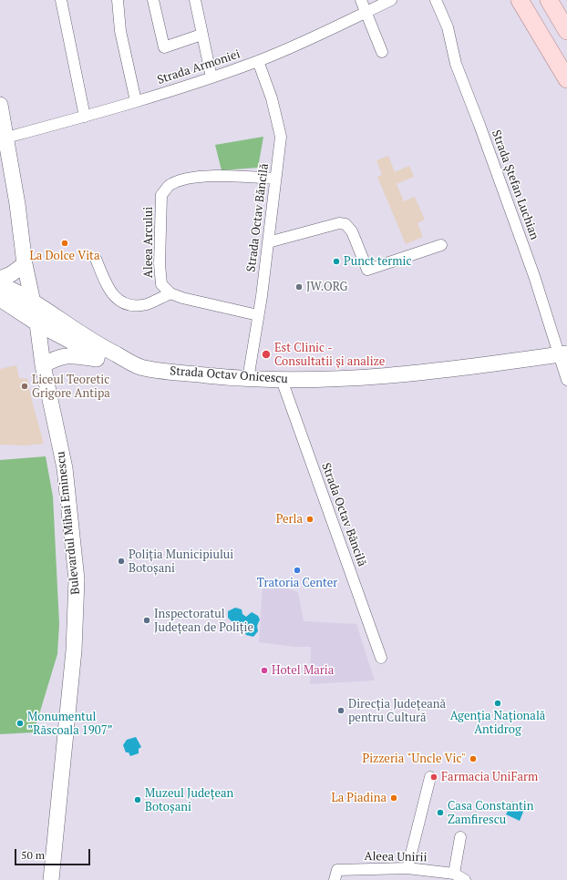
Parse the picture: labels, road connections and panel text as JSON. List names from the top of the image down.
{
  "streets": {
    "main road": ["Strada Octav Onicescu", "Bulevardul Mihai Eminescu"],
    "street": [
      "Strada Armoniei",
      "Strada Ștefan Luchian",
      "Strada Octav Băncilă",
      "Aleea Arcului",
      "Aleea Unirii"
    ]
  },
  "crossings": [
    ["Strada Armoniei", "Strada Octav Băncilă"],
    ["Strada Armoniei", "Bulevardul Mihai Eminescu"],
    ["Strada Ștefan Luchian", "Strada Octav Onicescu"],
    ["Strada Octav Băncilă", "Aleea Arcului"],
    ["Strada Octav Băncilă", "Strada Octav Onicescu"],
    ["Strada Octav Onicescu", "Bulevardul Mihai Eminescu"]
  ],
  "places": [
    "La Dolce Vita",
    "Punct termic",
    "JW.ORG",
    "Est Clinic - Consultatii și analize",
    "Liceul Teoretic Grigore Antipa",
    "Perla",
    "Poliția Municipiului Botoșani",
    "Tratoria Center",
    "Inspectoratul Județean de Poliție",
    "Hotel Maria",
    "Agenția Națională Antidrog",
    "Direcția Județeană pentru Cultură",
    "Monumentul ”Răscoala 1907”",
    "Pizzeria \"Uncle Vic\"",
    "Farmacia UniFarm",
    "La Piadina",
    "Muzeul Județean Botoșani",
    "Casa Constantin Zamfirescu"
  ],
  "scale_bar": "50 m"
}
